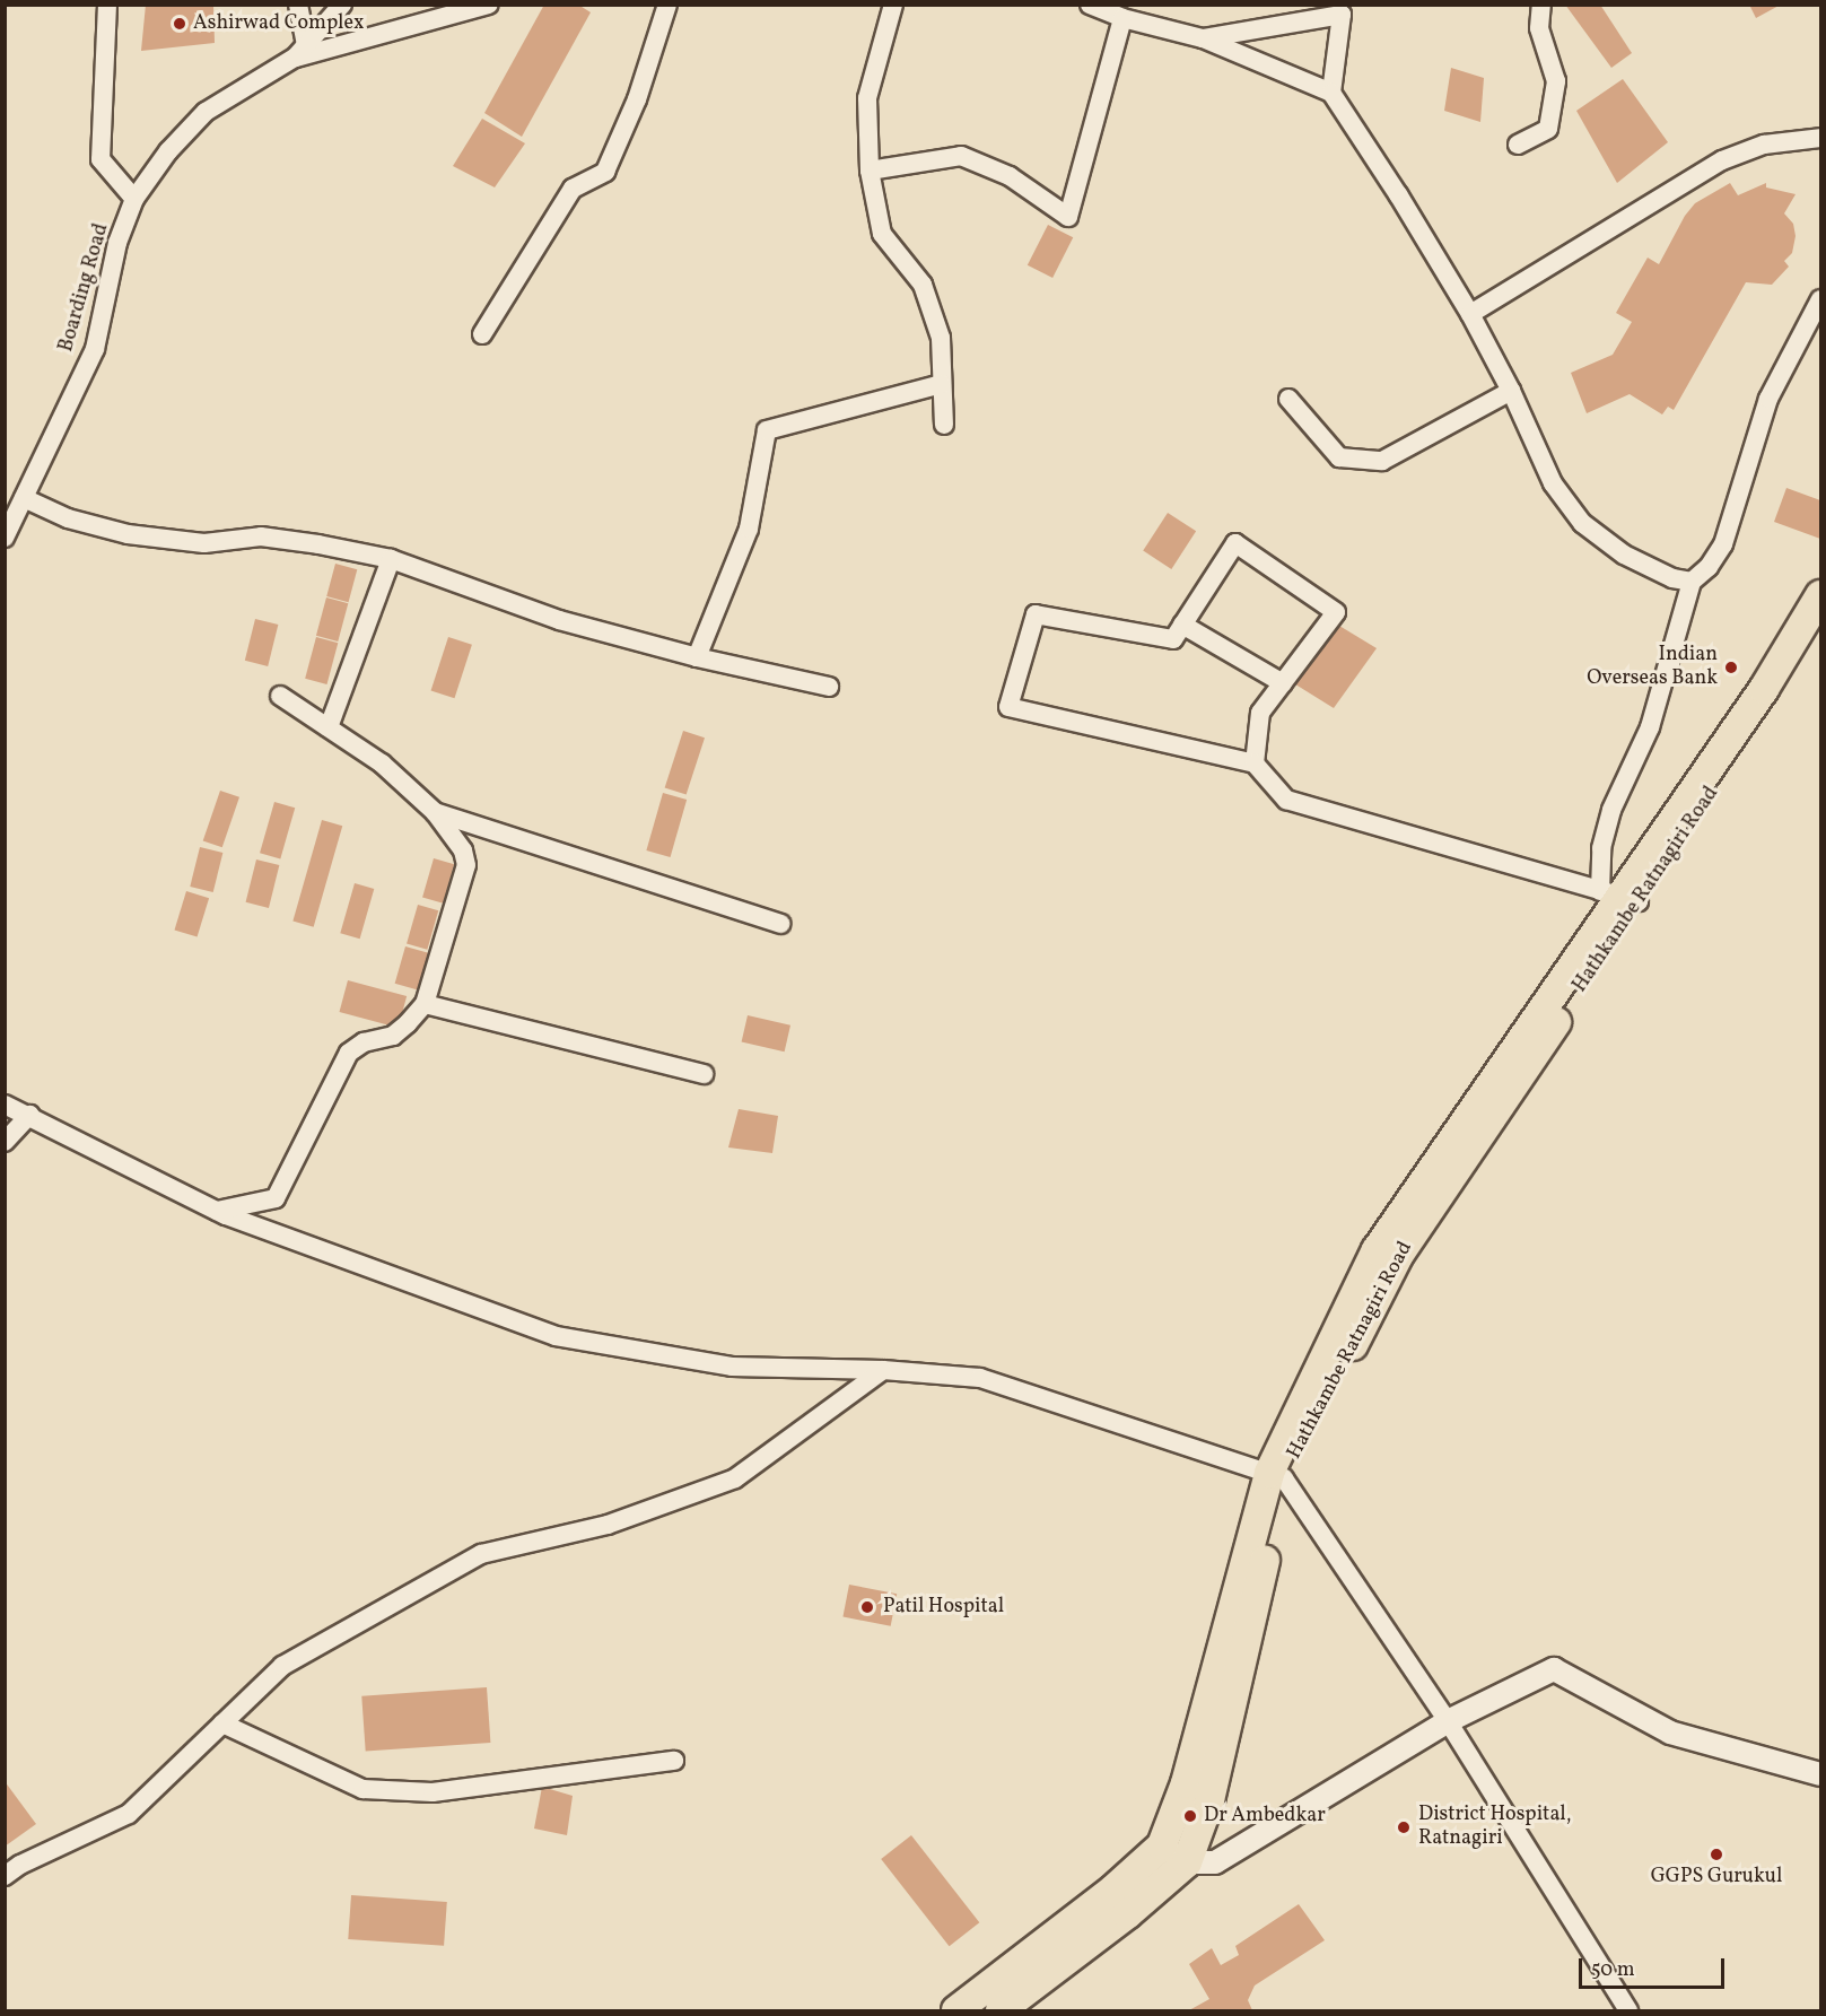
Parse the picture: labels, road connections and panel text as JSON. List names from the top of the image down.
{
  "streets": {
    "main road": ["Hathkambe Ratnagiri Road"],
    "street": ["Boarding Road"]
  },
  "places": [
    "Ashirwad Complex",
    "Indian Overseas Bank",
    "Patil Hospital",
    "Dr Ambedkar",
    "District Hospital, Ratnagiri",
    "GGPS Gurukul"
  ],
  "scale_bar": "50 m"
}
